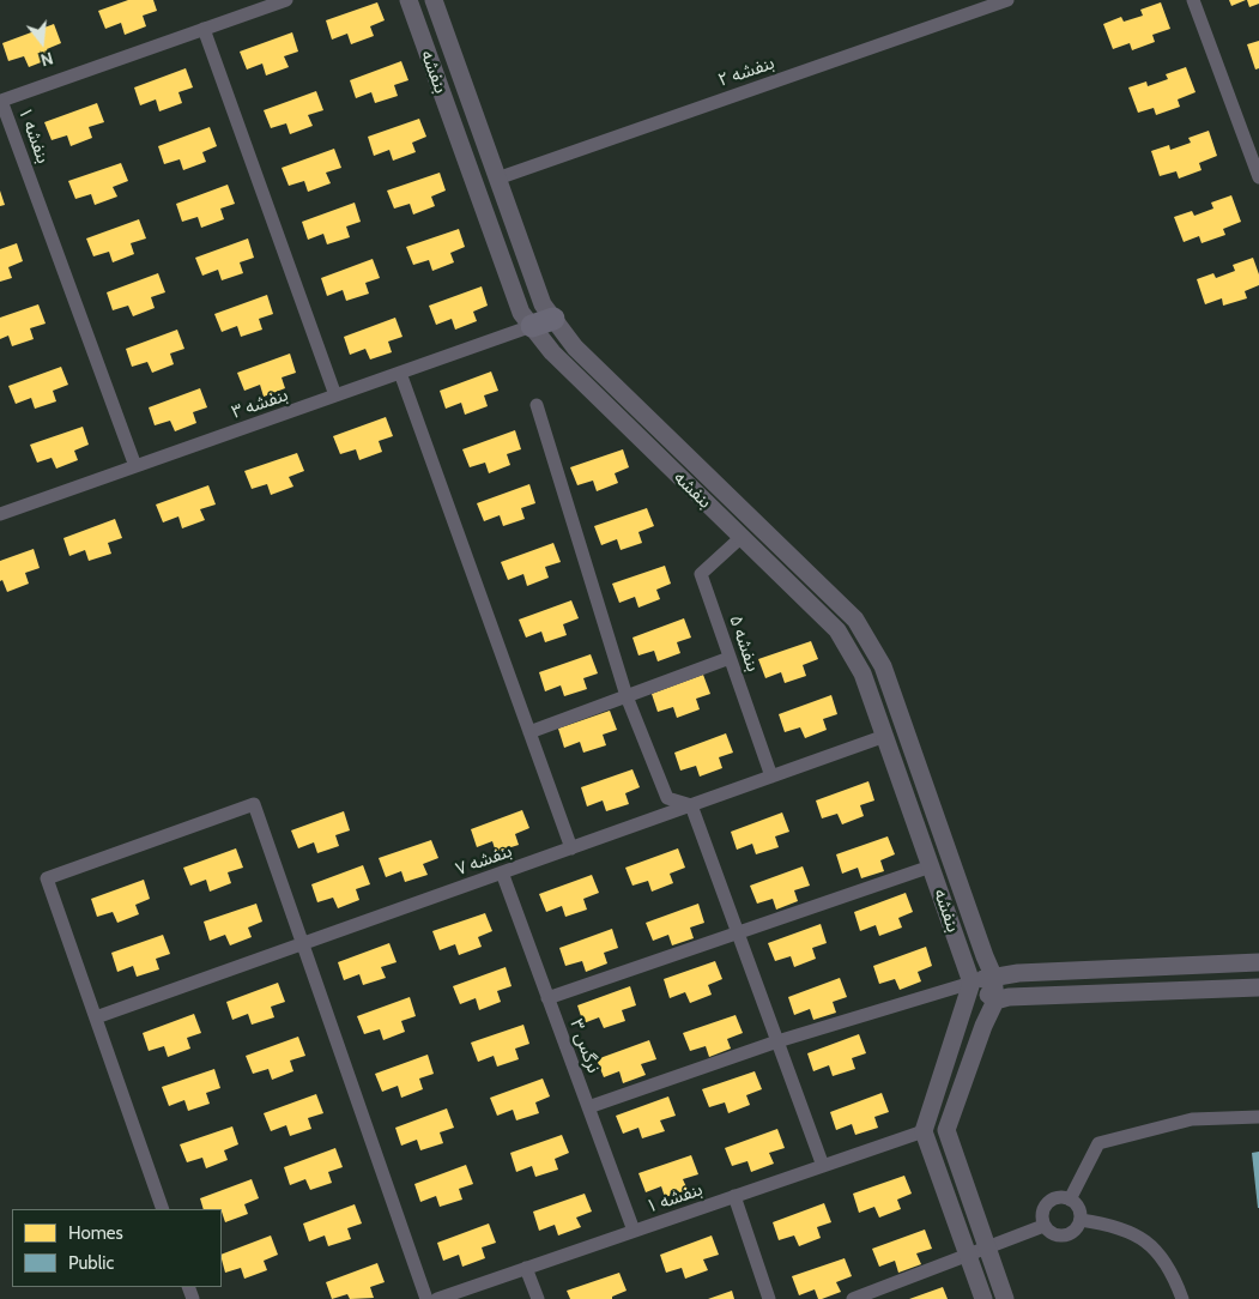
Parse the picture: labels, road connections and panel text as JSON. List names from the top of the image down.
{
  "streets": {
    "street": [
      "بنفشه",
      "بنفشه ۲",
      "بنفشه ۱",
      "بنفشه ۳",
      "بنفشه ۵",
      "بنفشه ۷",
      "نرگس ۳"
    ]
  },
  "crossings": [
    ["بنفشه", "بنفشه ۲"],
    ["بنفشه", "بنفشه ۳"],
    ["بنفشه", "بنفشه ۵"],
    ["بنفشه", "بنفشه ۷"],
    ["بنفشه ۱", "بنفشه ۳"],
    ["بنفشه ۱", "نرگس ۳"],
    ["بنفشه ۵", "بنفشه ۷"],
    ["بنفشه ۷", "نرگس ۳"]
  ],
  "legend": ["Homes", "Public"],
  "north": "bottom"
}
